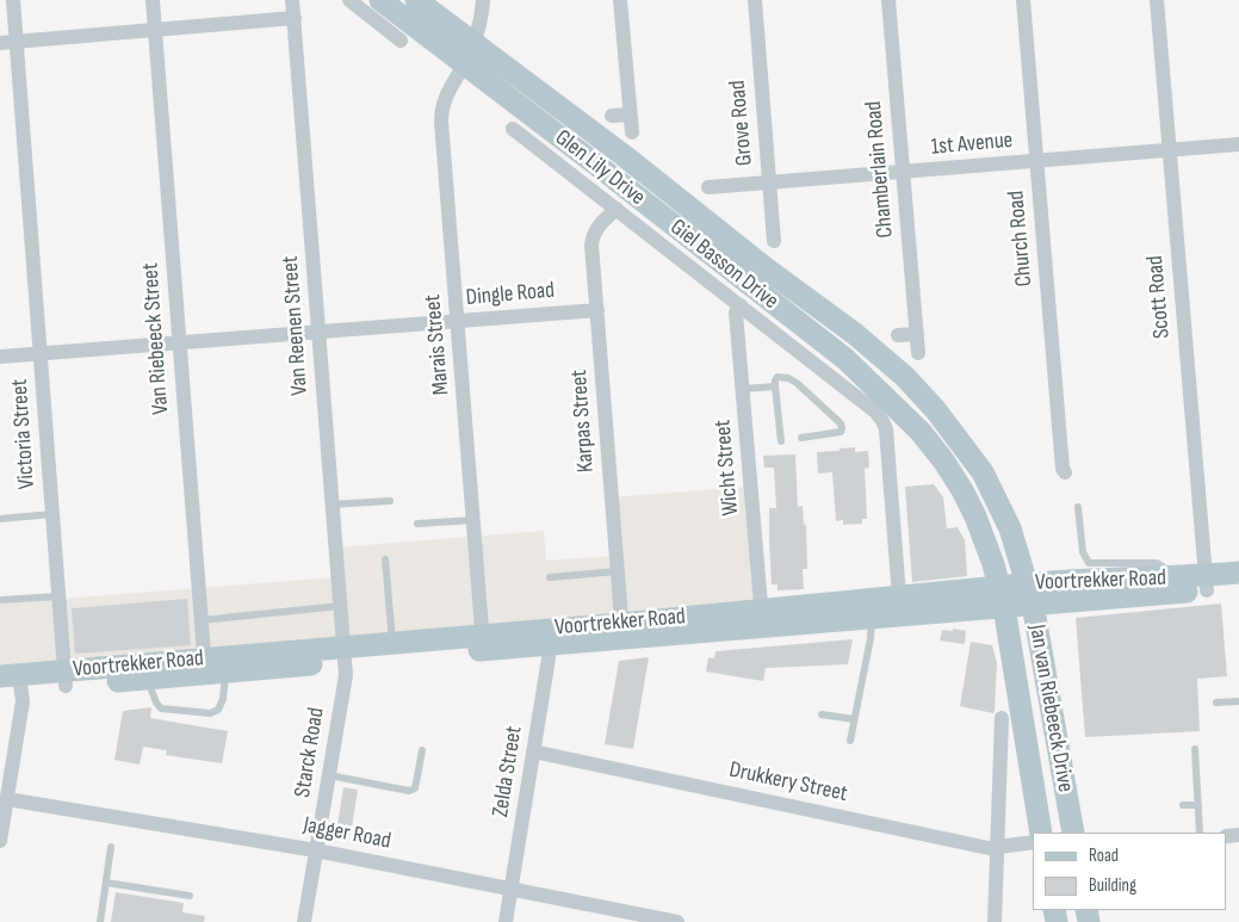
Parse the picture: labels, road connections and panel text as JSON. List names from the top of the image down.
{
  "streets": {
    "main road": ["Giel Basson Drive", "Voortrekker Road", "Jan van Riebeeck Drive"],
    "street": [
      "Grove Road",
      "1st Avenue",
      "Glen Lily Drive",
      "Chamberlain Road",
      "Church Road",
      "Dingle Road",
      "Scott Road",
      "Van Reenen Street",
      "Van Riebeeck Street",
      "Marais Street",
      "Karpas Street",
      "Victoria Street",
      "Wicht Street",
      "Starck Road",
      "Zelda Street",
      "Drukkery Street",
      "Jagger Road"
    ]
  },
  "crossings": [
    ["Grove Road", "1st Avenue"],
    ["1st Avenue", "Chamberlain Road"],
    ["1st Avenue", "Church Road"],
    ["1st Avenue", "Scott Road"],
    ["Glen Lily Drive", "Karpas Street"],
    ["Glen Lily Drive", "Wicht Street"],
    ["Glen Lily Drive", "Voortrekker Road"],
    ["Giel Basson Drive", "Marais Street"],
    ["Giel Basson Drive", "Voortrekker Road"],
    ["Giel Basson Drive", "Jan van Riebeeck Drive"],
    ["Dingle Road", "Van Reenen Street"],
    ["Dingle Road", "Van Riebeeck Street"],
    ["Dingle Road", "Marais Street"],
    ["Dingle Road", "Karpas Street"],
    ["Dingle Road", "Victoria Street"],
    ["Scott Road", "Voortrekker Road"],
    ["Van Reenen Street", "Voortrekker Road"],
    ["Van Reenen Street", "Starck Road"],
    ["Van Riebeeck Street", "Voortrekker Road"],
    ["Marais Street", "Voortrekker Road"],
    ["Karpas Street", "Voortrekker Road"],
    ["Victoria Street", "Voortrekker Road"],
    ["Wicht Street", "Voortrekker Road"],
    ["Voortrekker Road", "Jan van Riebeeck Drive"],
    ["Voortrekker Road", "Starck Road"],
    ["Voortrekker Road", "Zelda Street"],
    ["Starck Road", "Jagger Road"],
    ["Zelda Street", "Drukkery Street"],
    ["Zelda Street", "Jagger Road"]
  ],
  "legend": ["Road", "Building"]
}
